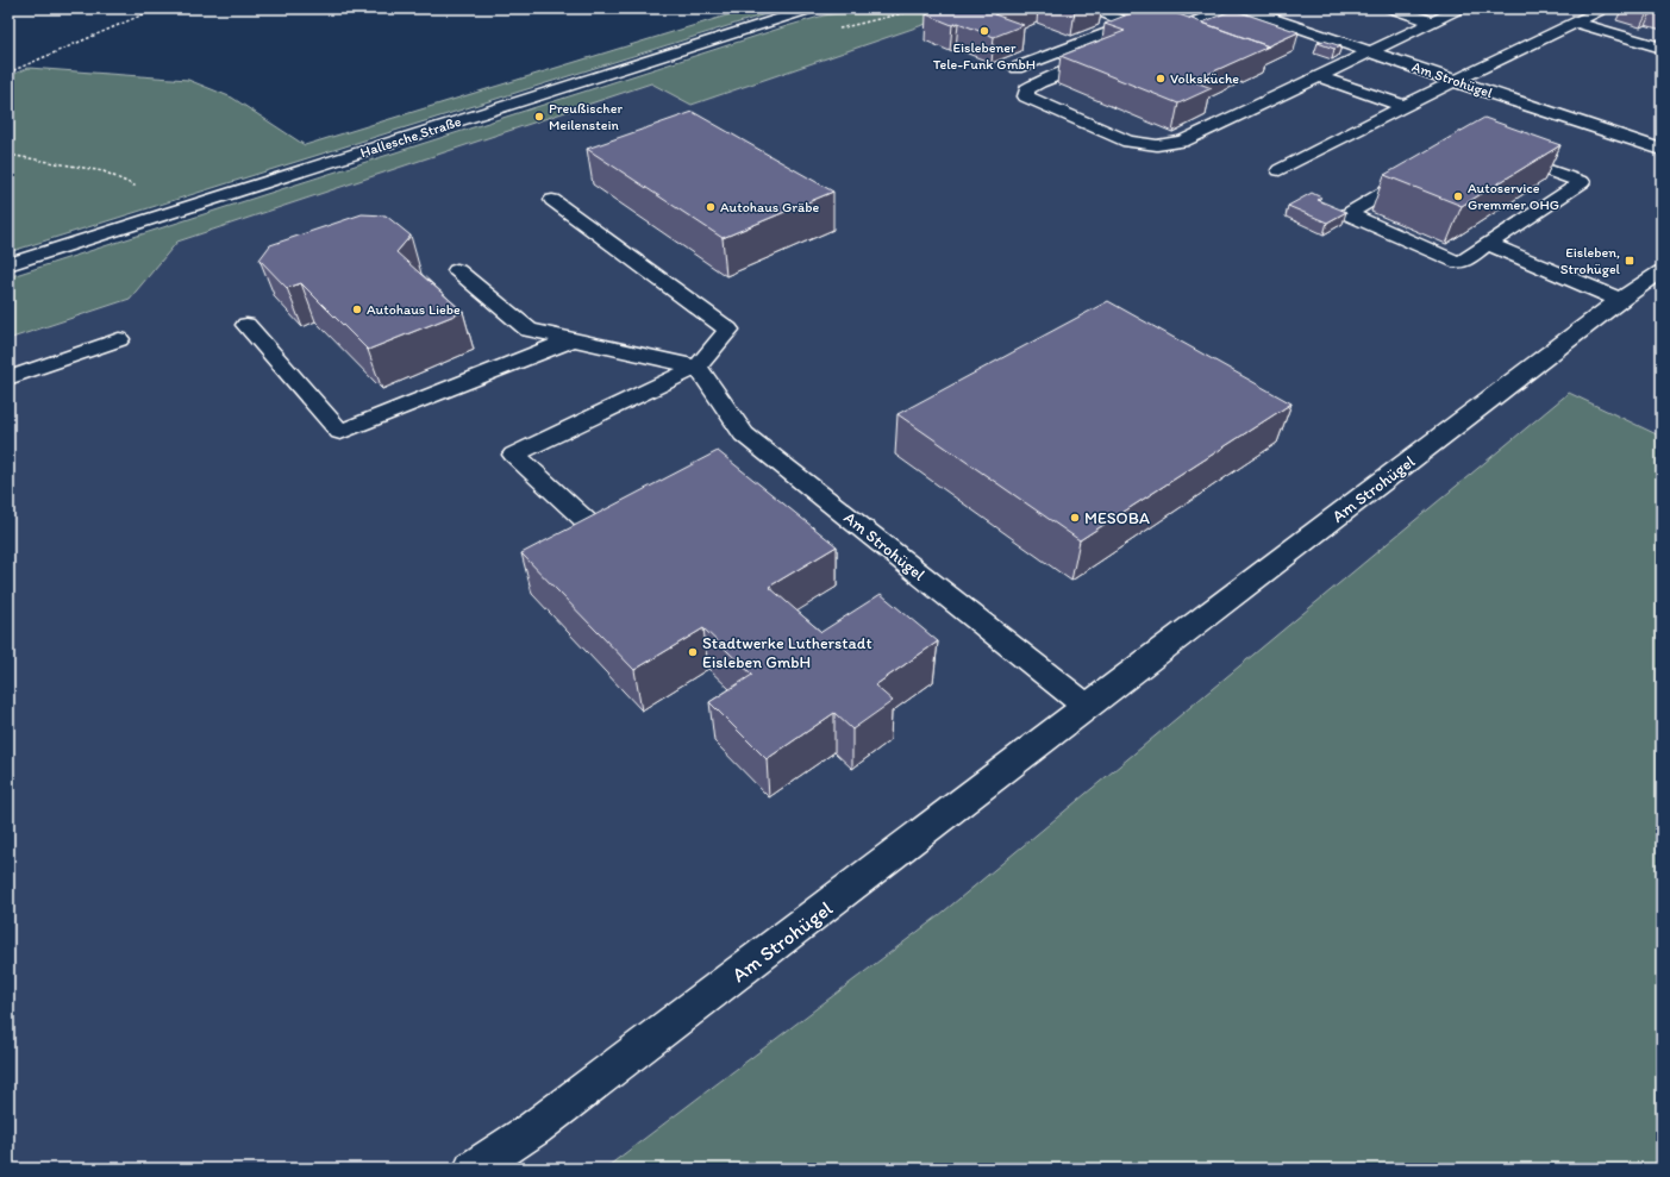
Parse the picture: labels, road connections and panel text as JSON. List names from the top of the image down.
{
  "streets": {
    "street": ["Am Strohügel", "Hallesche Straße"]
  },
  "places": {
    "other": [
      "Eislebener Tele-Funk GmbH",
      "Volksküche",
      "Preußischer Meilenstein",
      "Autoservice Gremmer OHG",
      "Autohaus Gräbe",
      "Autohaus Liebe",
      "MESOBA",
      "Stadtwerke Lutherstadt Eisleben GmbH"
    ],
    "transit": ["Eisleben, Strohügel"]
  }
}
